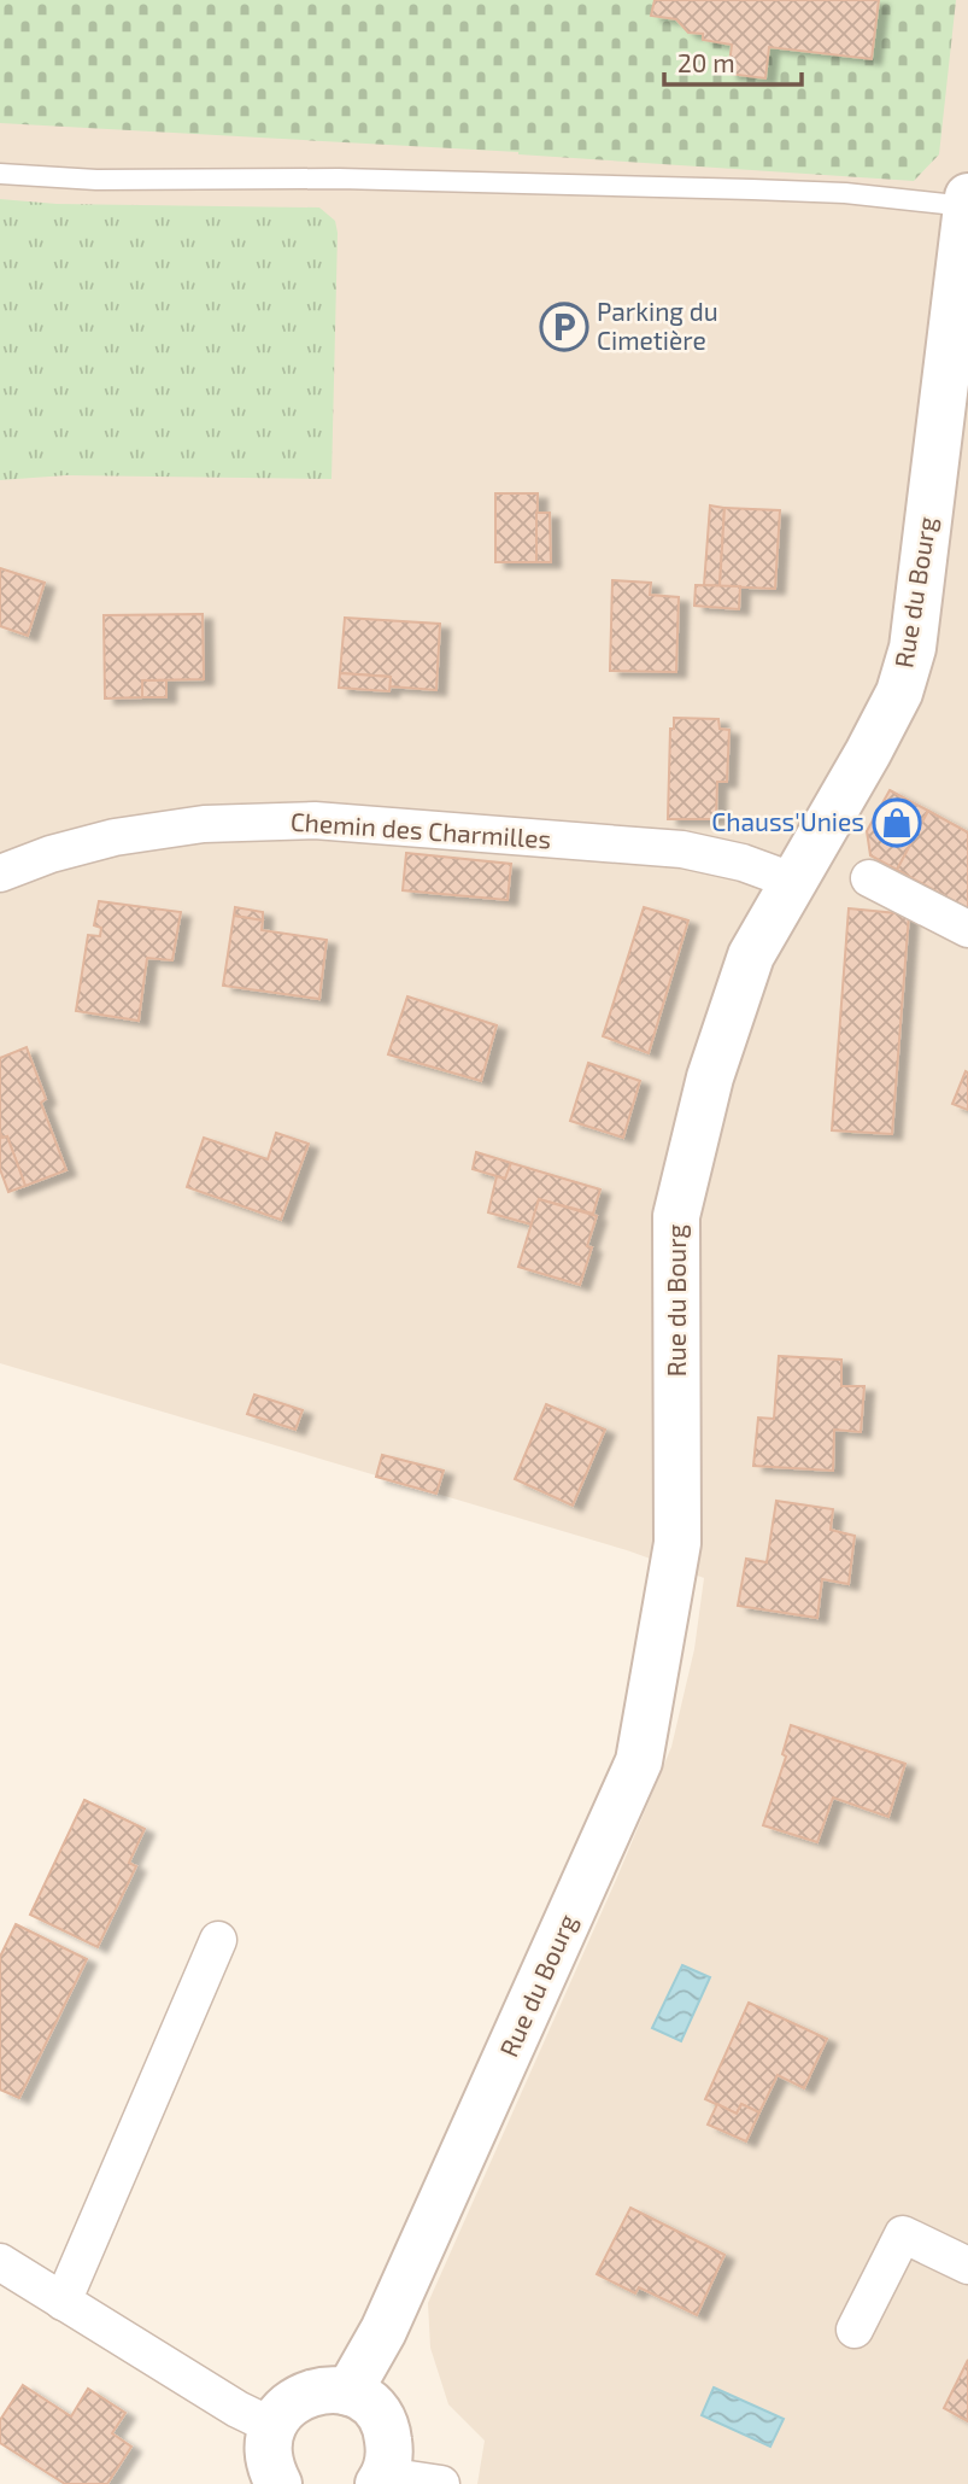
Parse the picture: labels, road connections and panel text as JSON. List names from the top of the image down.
{
  "streets": {
    "street": ["Rue du Bourg", "Chemin des Charmilles"]
  },
  "crossings": [
    ["Rue du Bourg", "Chemin des Charmilles"]
  ],
  "places": {
    "parking": ["Parking du Cimetière"],
    "shop": ["Chauss'Unies"]
  },
  "scale_bar": "20 m"
}
